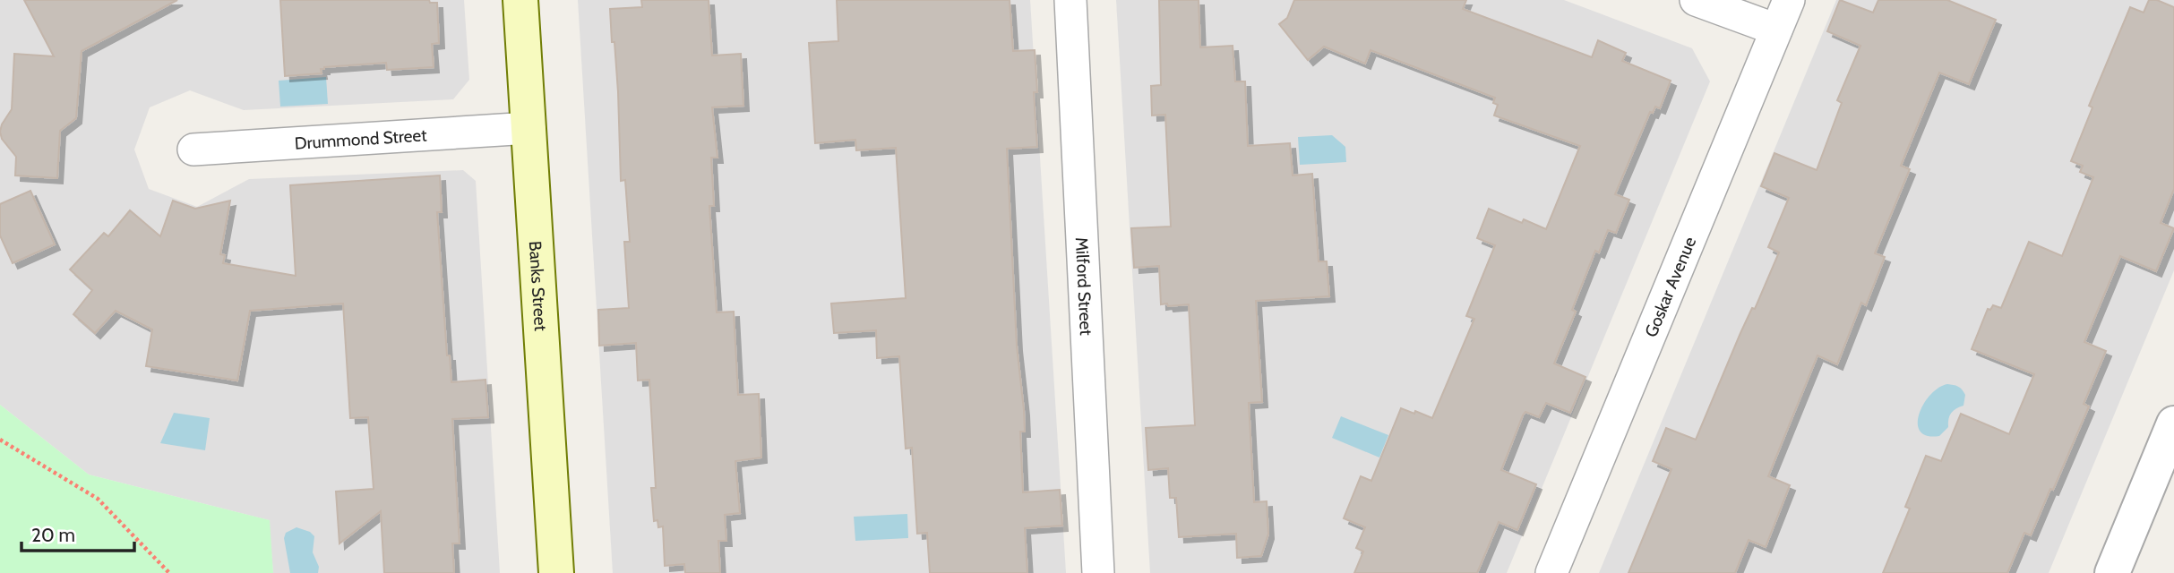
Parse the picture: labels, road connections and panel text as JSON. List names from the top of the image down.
{
  "streets": {
    "main road": ["Banks Street"],
    "street": ["Drummond Street", "Milford Street", "Goskar Avenue"]
  },
  "crossings": [
    ["Drummond Street", "Banks Street"]
  ],
  "scale_bar": "20 m"
}
